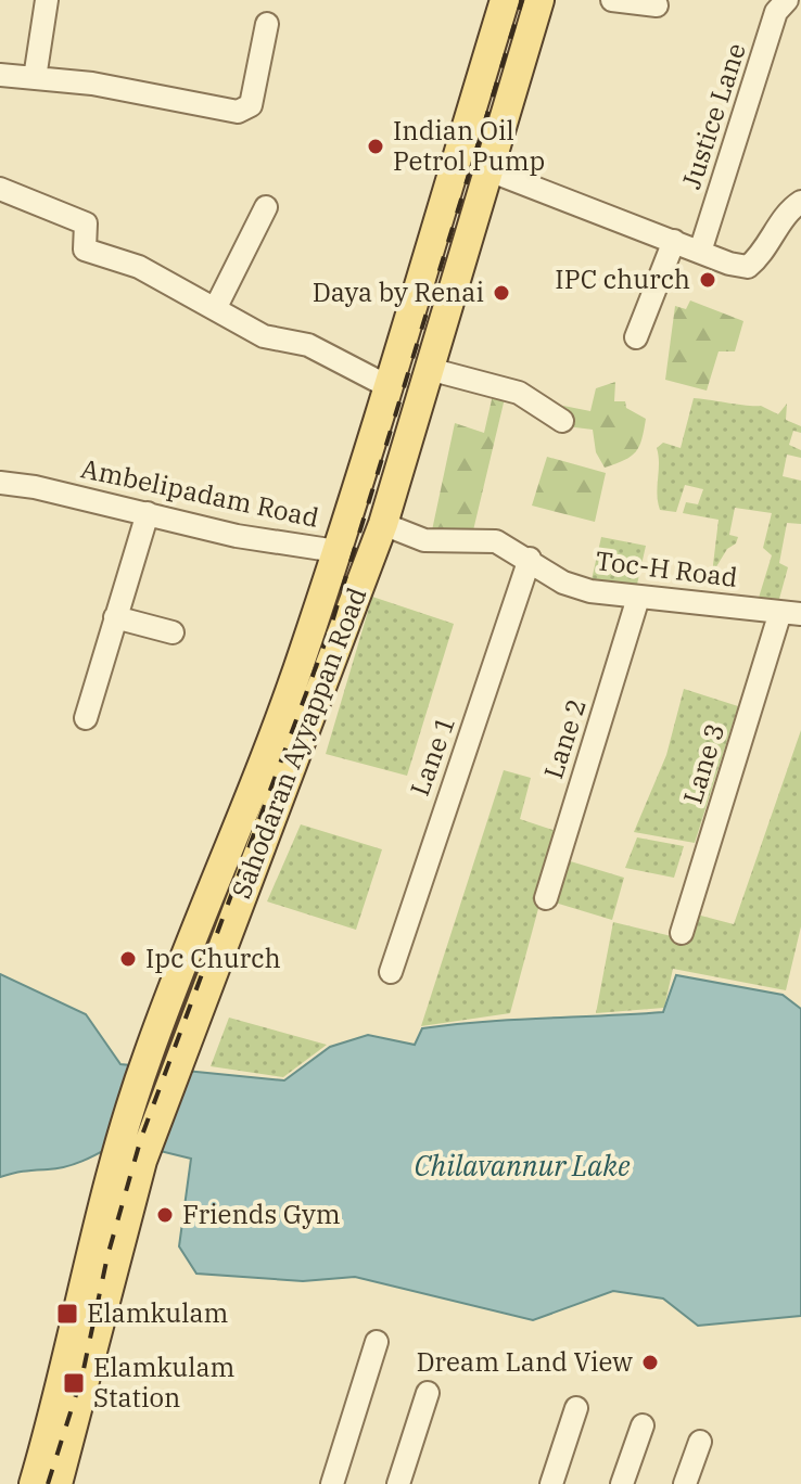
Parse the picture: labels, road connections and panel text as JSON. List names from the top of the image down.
{
  "streets": {
    "main road": ["Sahodaran Ayyappan Road"],
    "street": [
      "Justice Lane",
      "Ambelipadam Road",
      "Toc-H Road",
      "Lane 2",
      "Lane 1",
      "Lane 3"
    ]
  },
  "crossings": [
    ["Ambelipadam Road", "Sahodaran Ayyappan Road"],
    ["Toc-H Road", "Lane 2"],
    ["Toc-H Road", "Sahodaran Ayyappan Road"],
    ["Toc-H Road", "Lane 1"],
    ["Toc-H Road", "Lane 3"]
  ],
  "water": ["Chilavannur Lake"],
  "places": {
    "other": [
      "Indian Oil Petrol Pump",
      "IPC church",
      "Daya by Renai",
      "Ipc Church",
      "Friends Gym",
      "Dream Land View"
    ],
    "transit": ["Elamkulam", "Elamkulam Station"]
  }
}
